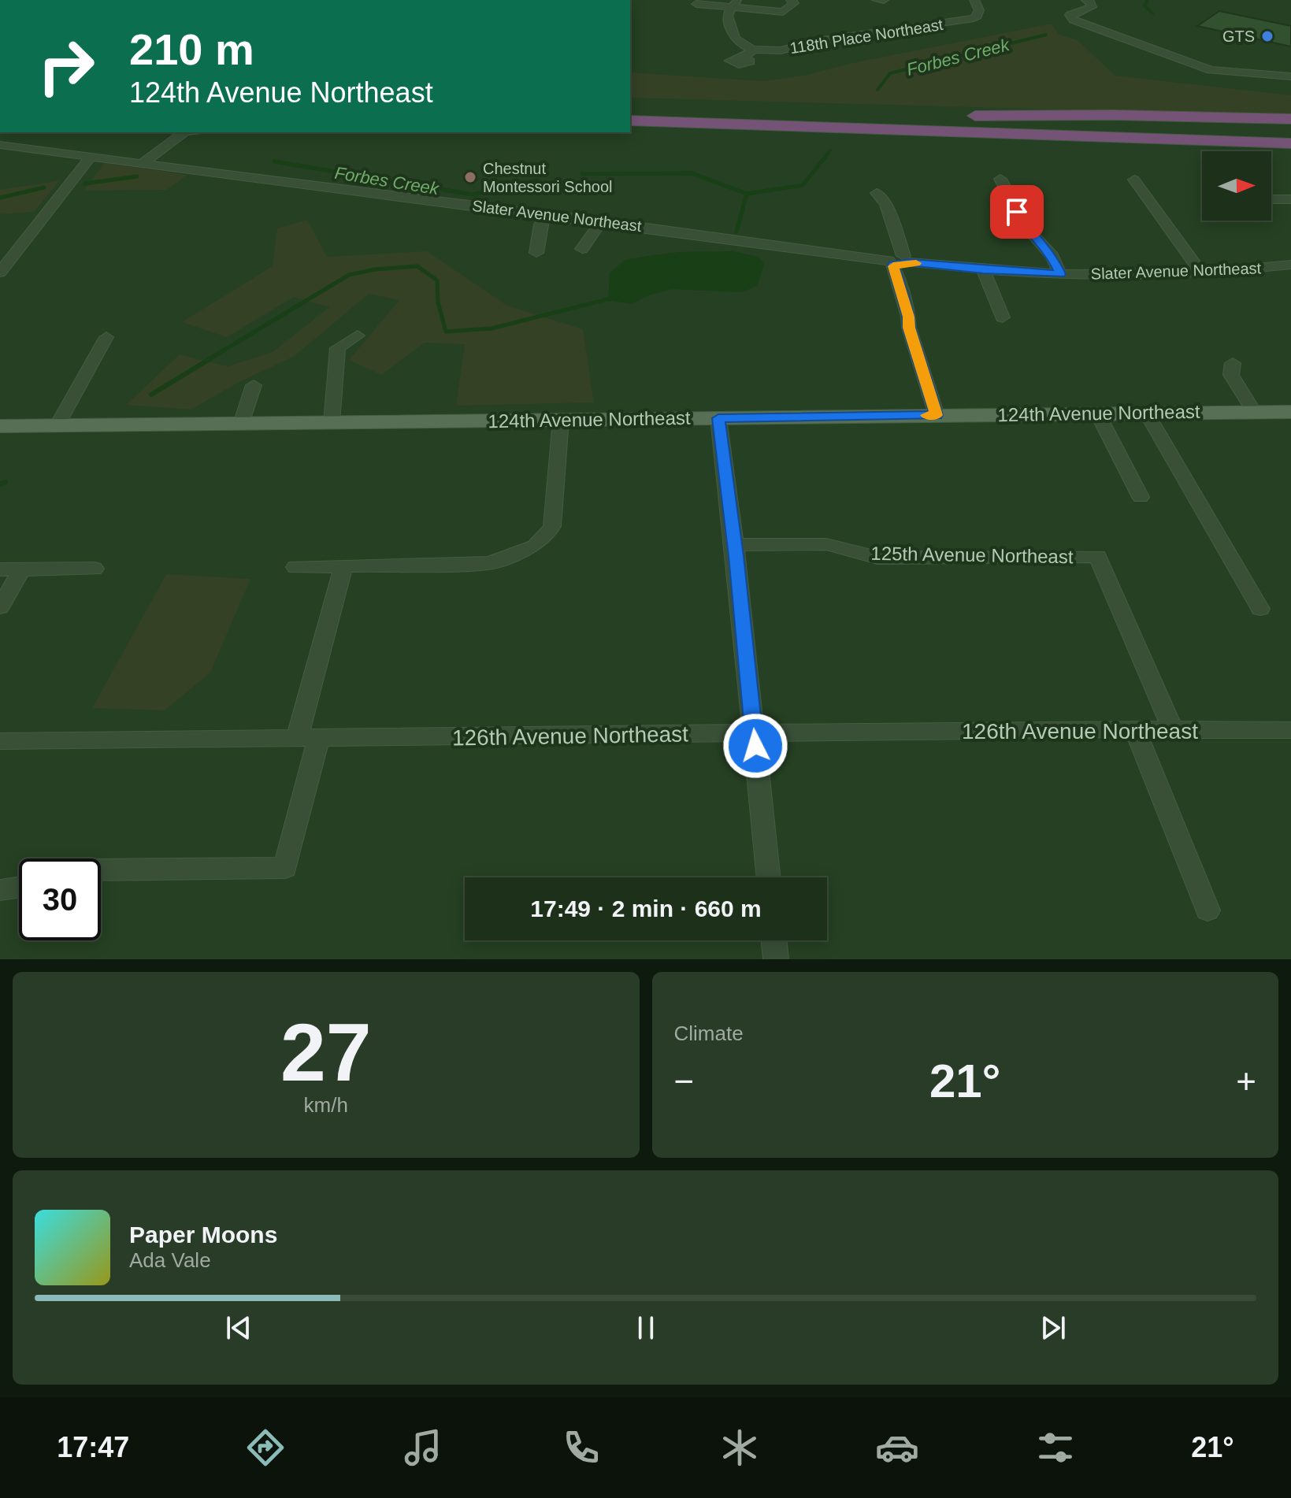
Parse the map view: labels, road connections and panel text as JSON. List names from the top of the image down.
{
  "streets": {
    "main road": ["124th Avenue Northeast"],
    "street": [
      "118th Place Northeast",
      "Slater Avenue Northeast",
      "125th Avenue Northeast",
      "126th Avenue Northeast"
    ]
  },
  "crossings": [
    ["125th Avenue Northeast", "126th Avenue Northeast"]
  ],
  "water": ["Forbes Creek"],
  "places": ["GTS", "Chestnut Montessori School"],
  "north": "right",
  "page": {
    "turn": ["210 m", "124th Avenue Northeast"],
    "limit": "30",
    "trip": "17:49 · 2 min · 660 m",
    "tile": [
      ["27", "km/h"],
      "Climate"
    ],
    "heat": ["−", "21°", "+"],
    "song": ["Paper Moons", "Ada Vale"],
    "tabs": ["17:47", "21°"]
  }
}
